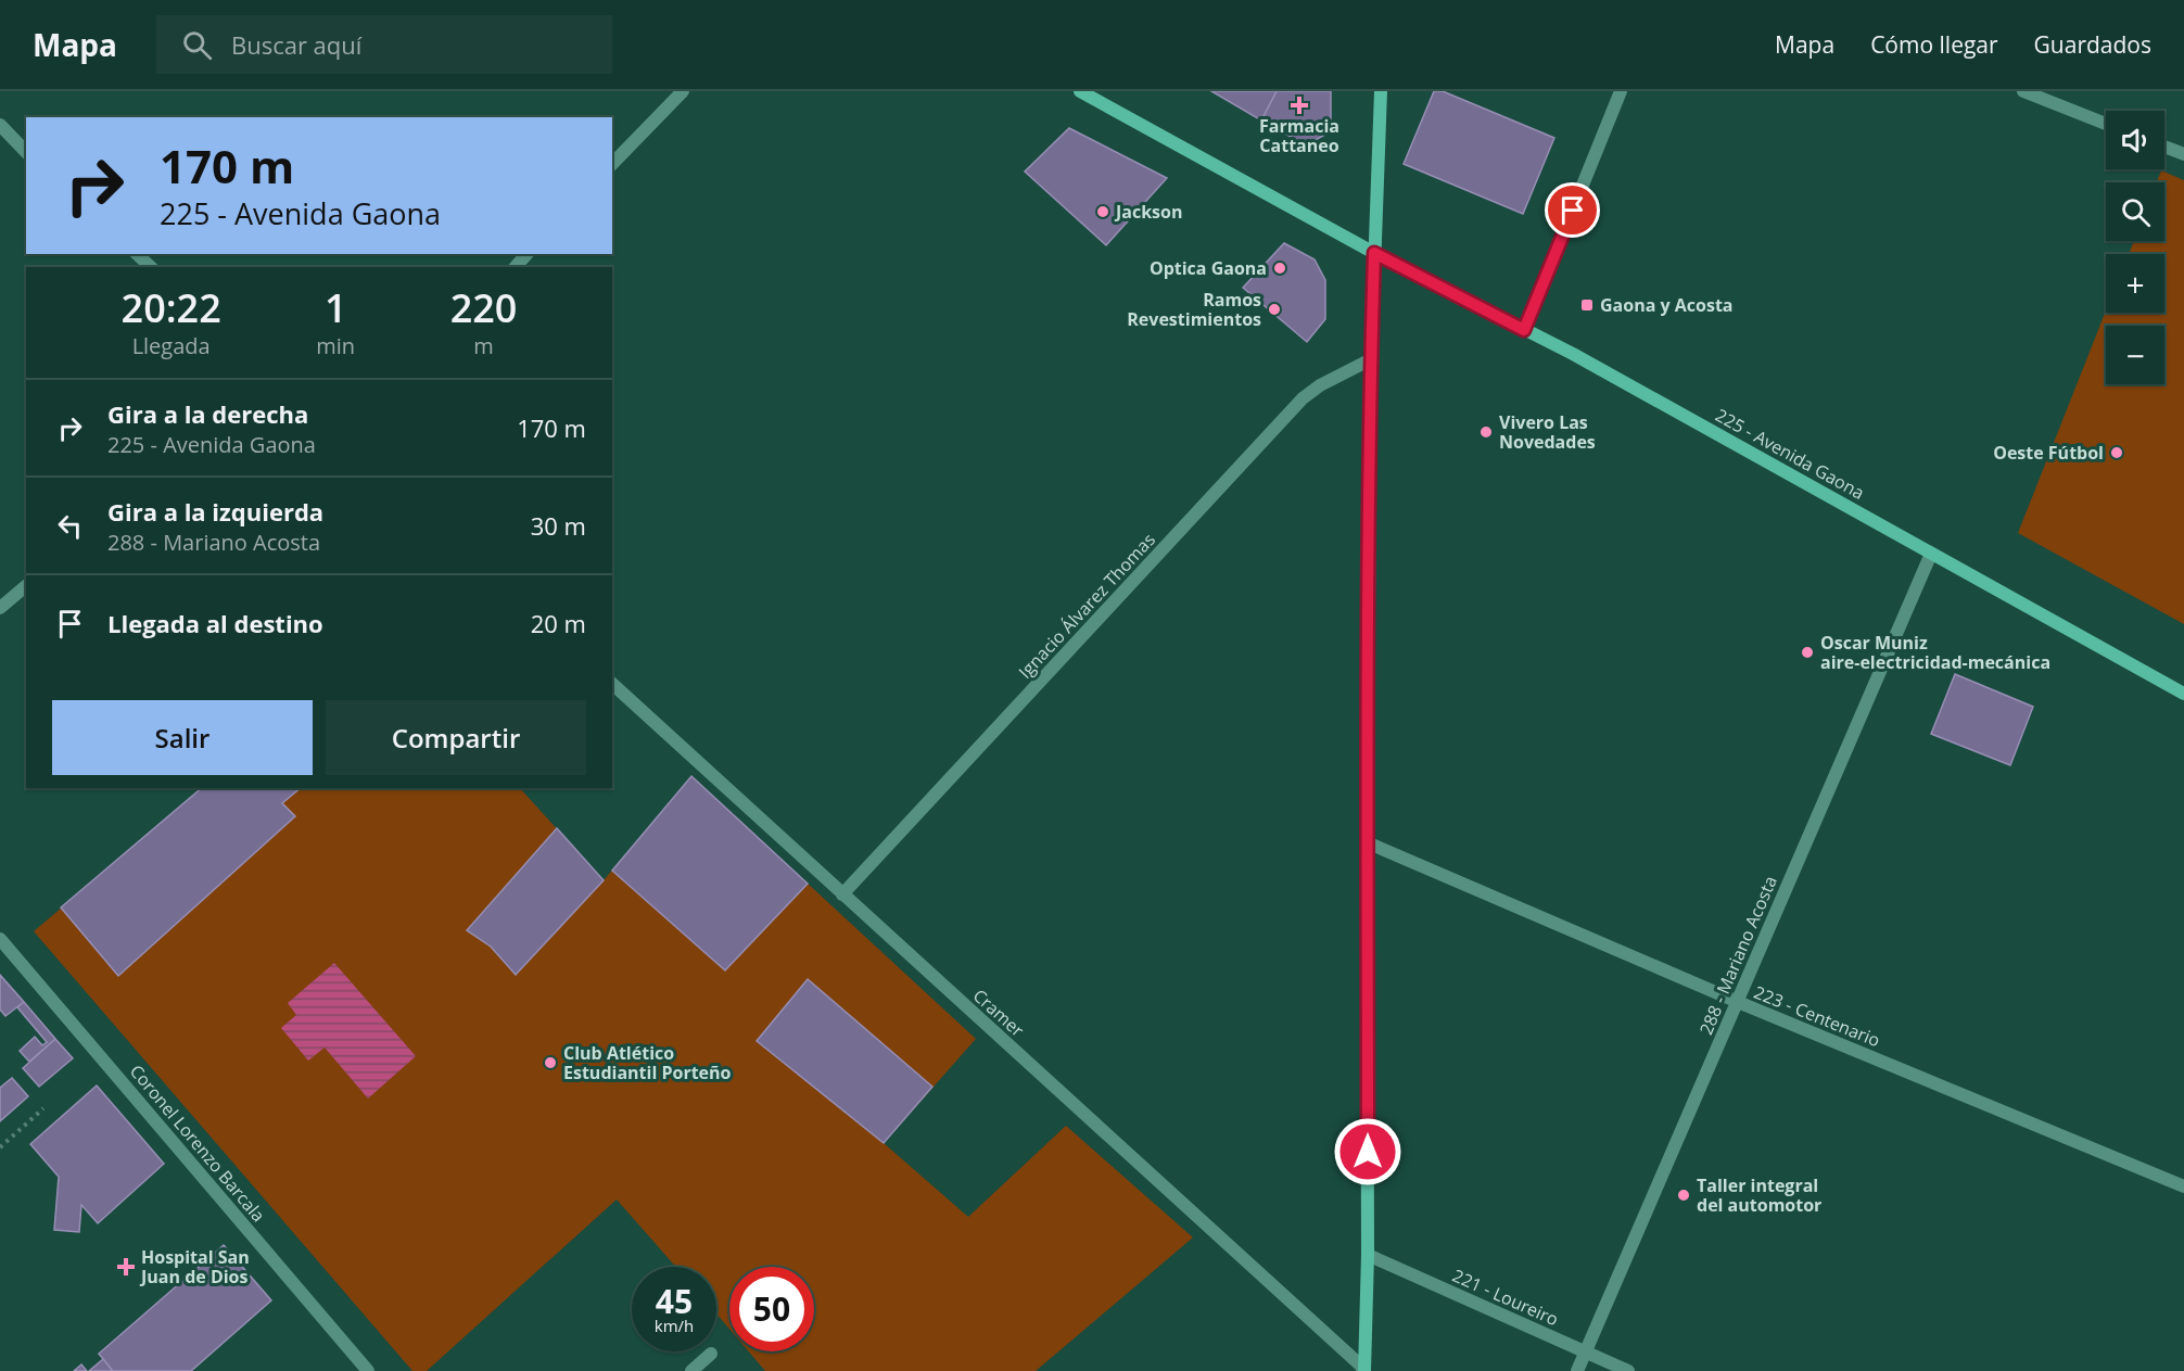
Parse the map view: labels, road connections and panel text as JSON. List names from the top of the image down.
{
  "streets": {
    "main road": ["225 - Avenida Gaona"],
    "street": [
      "Ignacio Álvarez Thomas",
      "288 - Mariano Acosta",
      "Cramer",
      "223 - Centenario",
      "Coronel Lorenzo Barcala",
      "221 - Loureiro"
    ]
  },
  "crossings": [
    ["225 - Avenida Gaona", "288 - Mariano Acosta"],
    ["Ignacio Álvarez Thomas", "Cramer"],
    ["288 - Mariano Acosta", "223 - Centenario"],
    ["288 - Mariano Acosta", "221 - Loureiro"]
  ],
  "places": {
    "health": ["Farmacia Cattaneo", "Hospital San Juan de Dios"],
    "other": [
      "Jackson",
      "Optica Gaona",
      "Ramos Revestimientos",
      "Vivero Las Novedades",
      "Oeste Fútbol",
      "Oscar Muniz aire-electricidad-mecánica",
      "Club Atlético Estudiantil Porteño",
      "Taller integral del automotor"
    ],
    "transit": ["Gaona y Acosta"]
  },
  "page": {
    "header": "Mapa",
    "search": "Buscar aquí",
    "nav": ["Mapa", "Cómo llegar", "Guardados"],
    "map_buttons": ["+", "−"],
    "turn": ["170 m", "225 - Avenida Gaona"],
    "eta": [
      "20:22",
      "Llegada",
      "1",
      "min",
      "220",
      "m"
    ],
    "list": [
      {
        "name": "Gira a la derecha",
        "note": "225 - Avenida Gaona",
        "value": "170 m"
      },
      {
        "name": "Gira a la izquierda",
        "note": "288 - Mariano Acosta",
        "value": "30 m"
      },
      {
        "name": "Llegada al destino",
        "value": "20 m"
      }
    ],
    "buttons": ["Salir", "Compartir"],
    "speed": "45 km/h",
    "limit": "50"
  }
}
